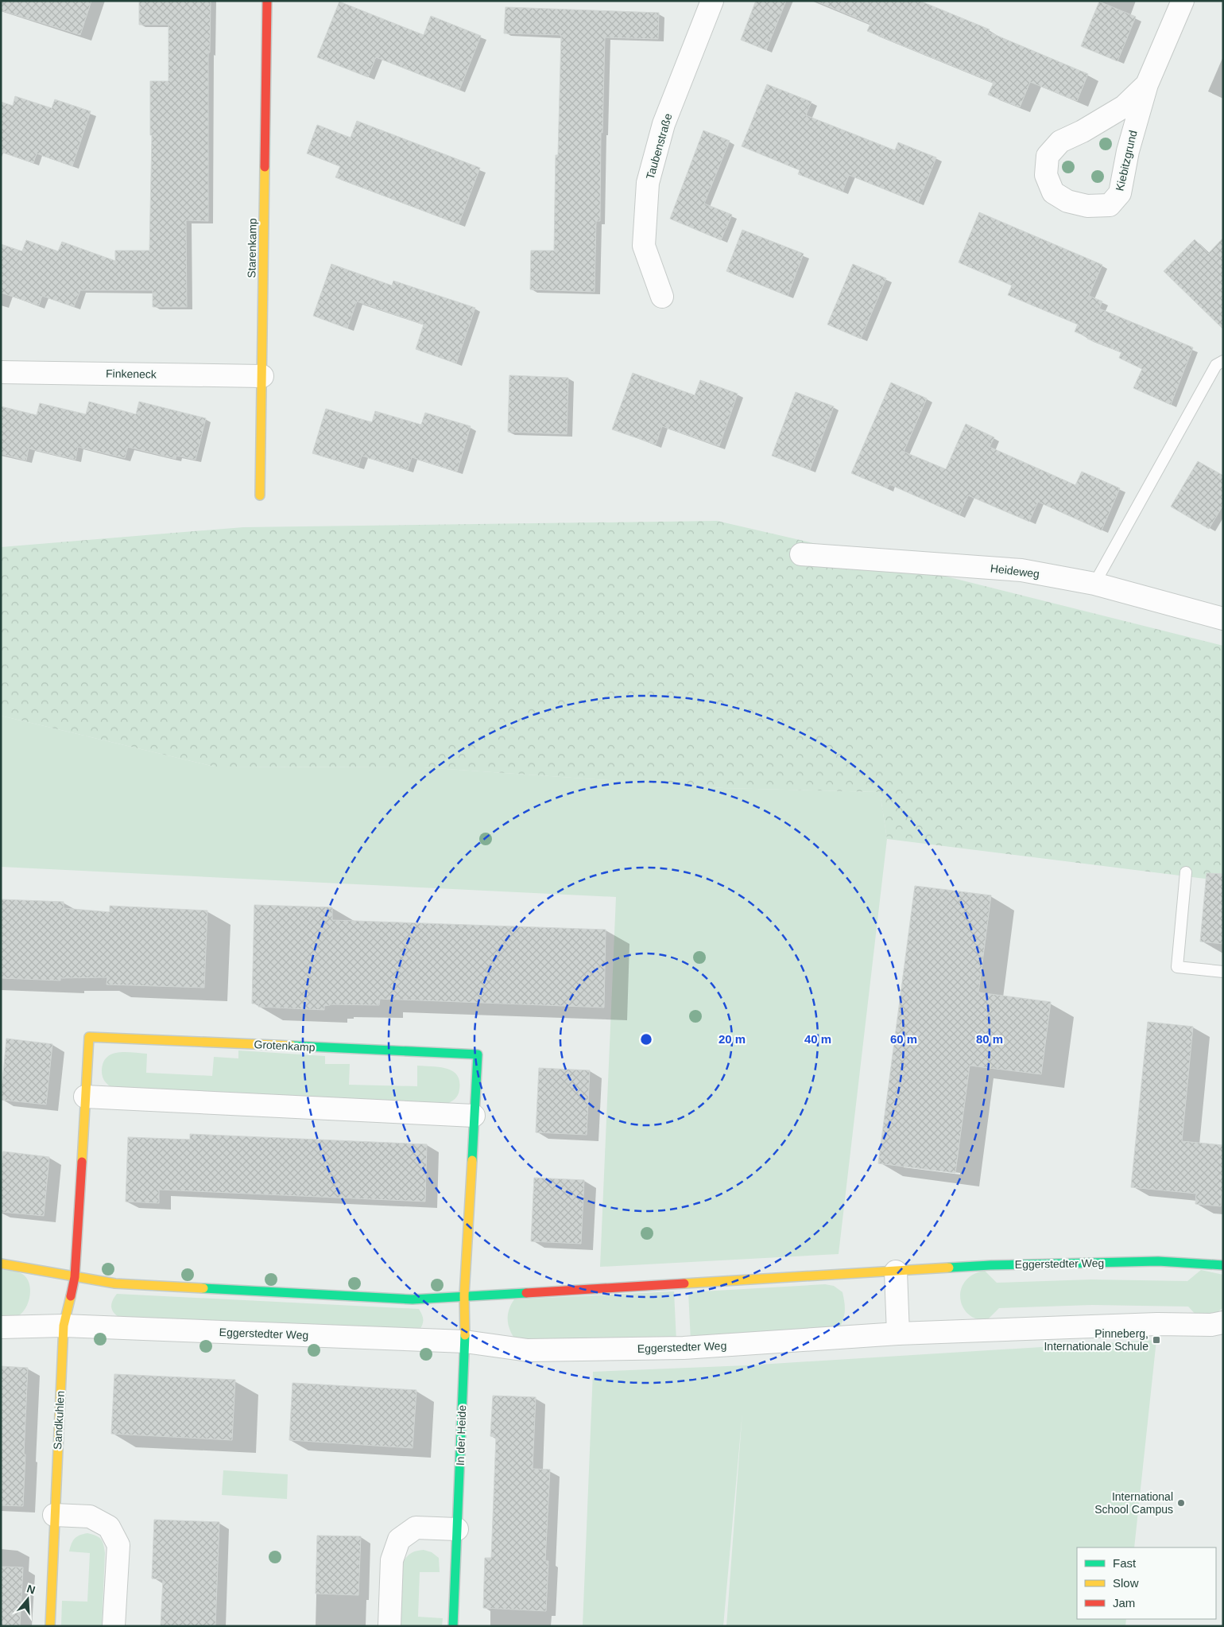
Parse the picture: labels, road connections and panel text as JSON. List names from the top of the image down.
{
  "streets": {
    "street": [
      "Taubenstraße",
      "Kiebitzgrund",
      "Starenkamp",
      "Finkeneck",
      "Heideweg",
      "Grotenkamp",
      "Eggerstedter Weg",
      "Sandkuhlen",
      "In der Heide"
    ]
  },
  "crossings": [
    ["Starenkamp", "Finkeneck"],
    ["Grotenkamp", "Eggerstedter Weg"],
    ["Eggerstedter Weg", "Sandkuhlen"],
    ["Eggerstedter Weg", "In der Heide"]
  ],
  "places": {
    "transit": ["Pinneberg, Internationale Schule"],
    "other": ["International School Campus"]
  },
  "legend": ["Fast", "Slow", "Jam"],
  "north": "top",
  "rings": [
    "20 m",
    "40 m",
    "60 m",
    "80 m"
  ]
}
